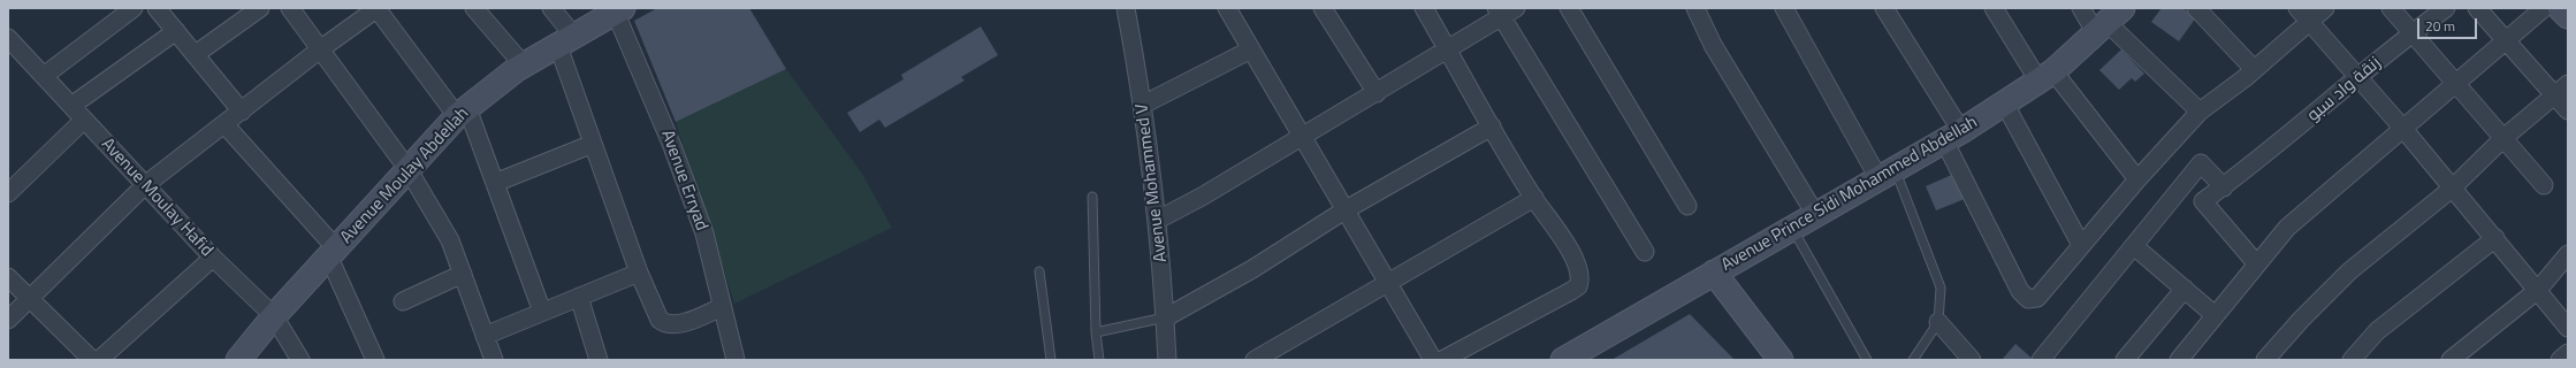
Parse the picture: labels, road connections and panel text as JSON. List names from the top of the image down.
{
  "streets": {
    "street": [
      "زنقة واد سبو",
      "Avenue Moulay Abdellah",
      "Avenue Erryad",
      "Avenue Mohammed V",
      "Avenue Prince Sidi Mohammed Abdellah",
      "Avenue Moulay Hafid"
    ]
  },
  "crossings": [
    ["Avenue Moulay Abdellah", "Avenue Erryad"],
    ["Avenue Moulay Abdellah", "Avenue Moulay Hafid"]
  ],
  "scale_bar": "20 m"
}
